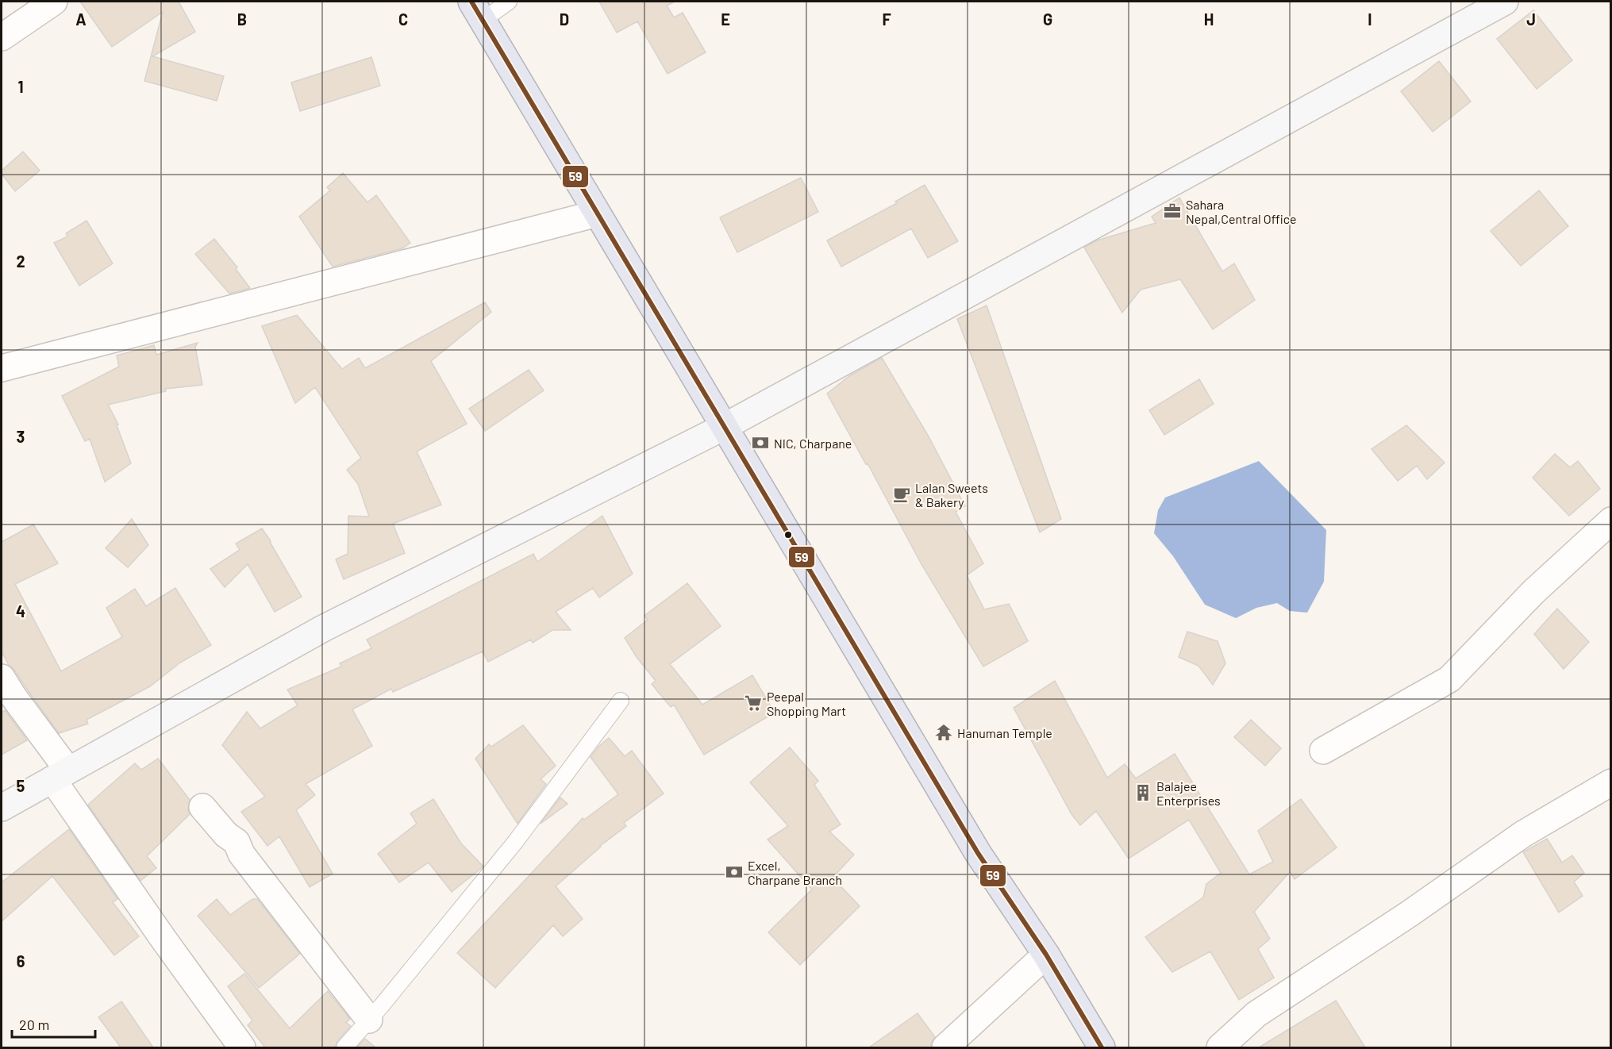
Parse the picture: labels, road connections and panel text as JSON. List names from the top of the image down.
{
  "places": {
    "office": ["Sahara Nepal,Central Office"],
    "bank": ["NIC, Charpane", "Excel, Charpane Branch"],
    "cafe": ["Lalan Sweets & Bakery"],
    "supermarket": ["Peepal Shopping Mart"],
    "temple": ["Hanuman Temple"],
    "building": ["Balajee Enterprises"]
  },
  "lines": ["transit line 59"],
  "scale_bar": "20 m",
  "grid": {
    "columns": [
      "A",
      "B",
      "C",
      "D",
      "E",
      "F",
      "G",
      "H",
      "I",
      "J"
    ],
    "rows": [
      "1",
      "2",
      "3",
      "4",
      "5",
      "6"
    ]
  }
}
